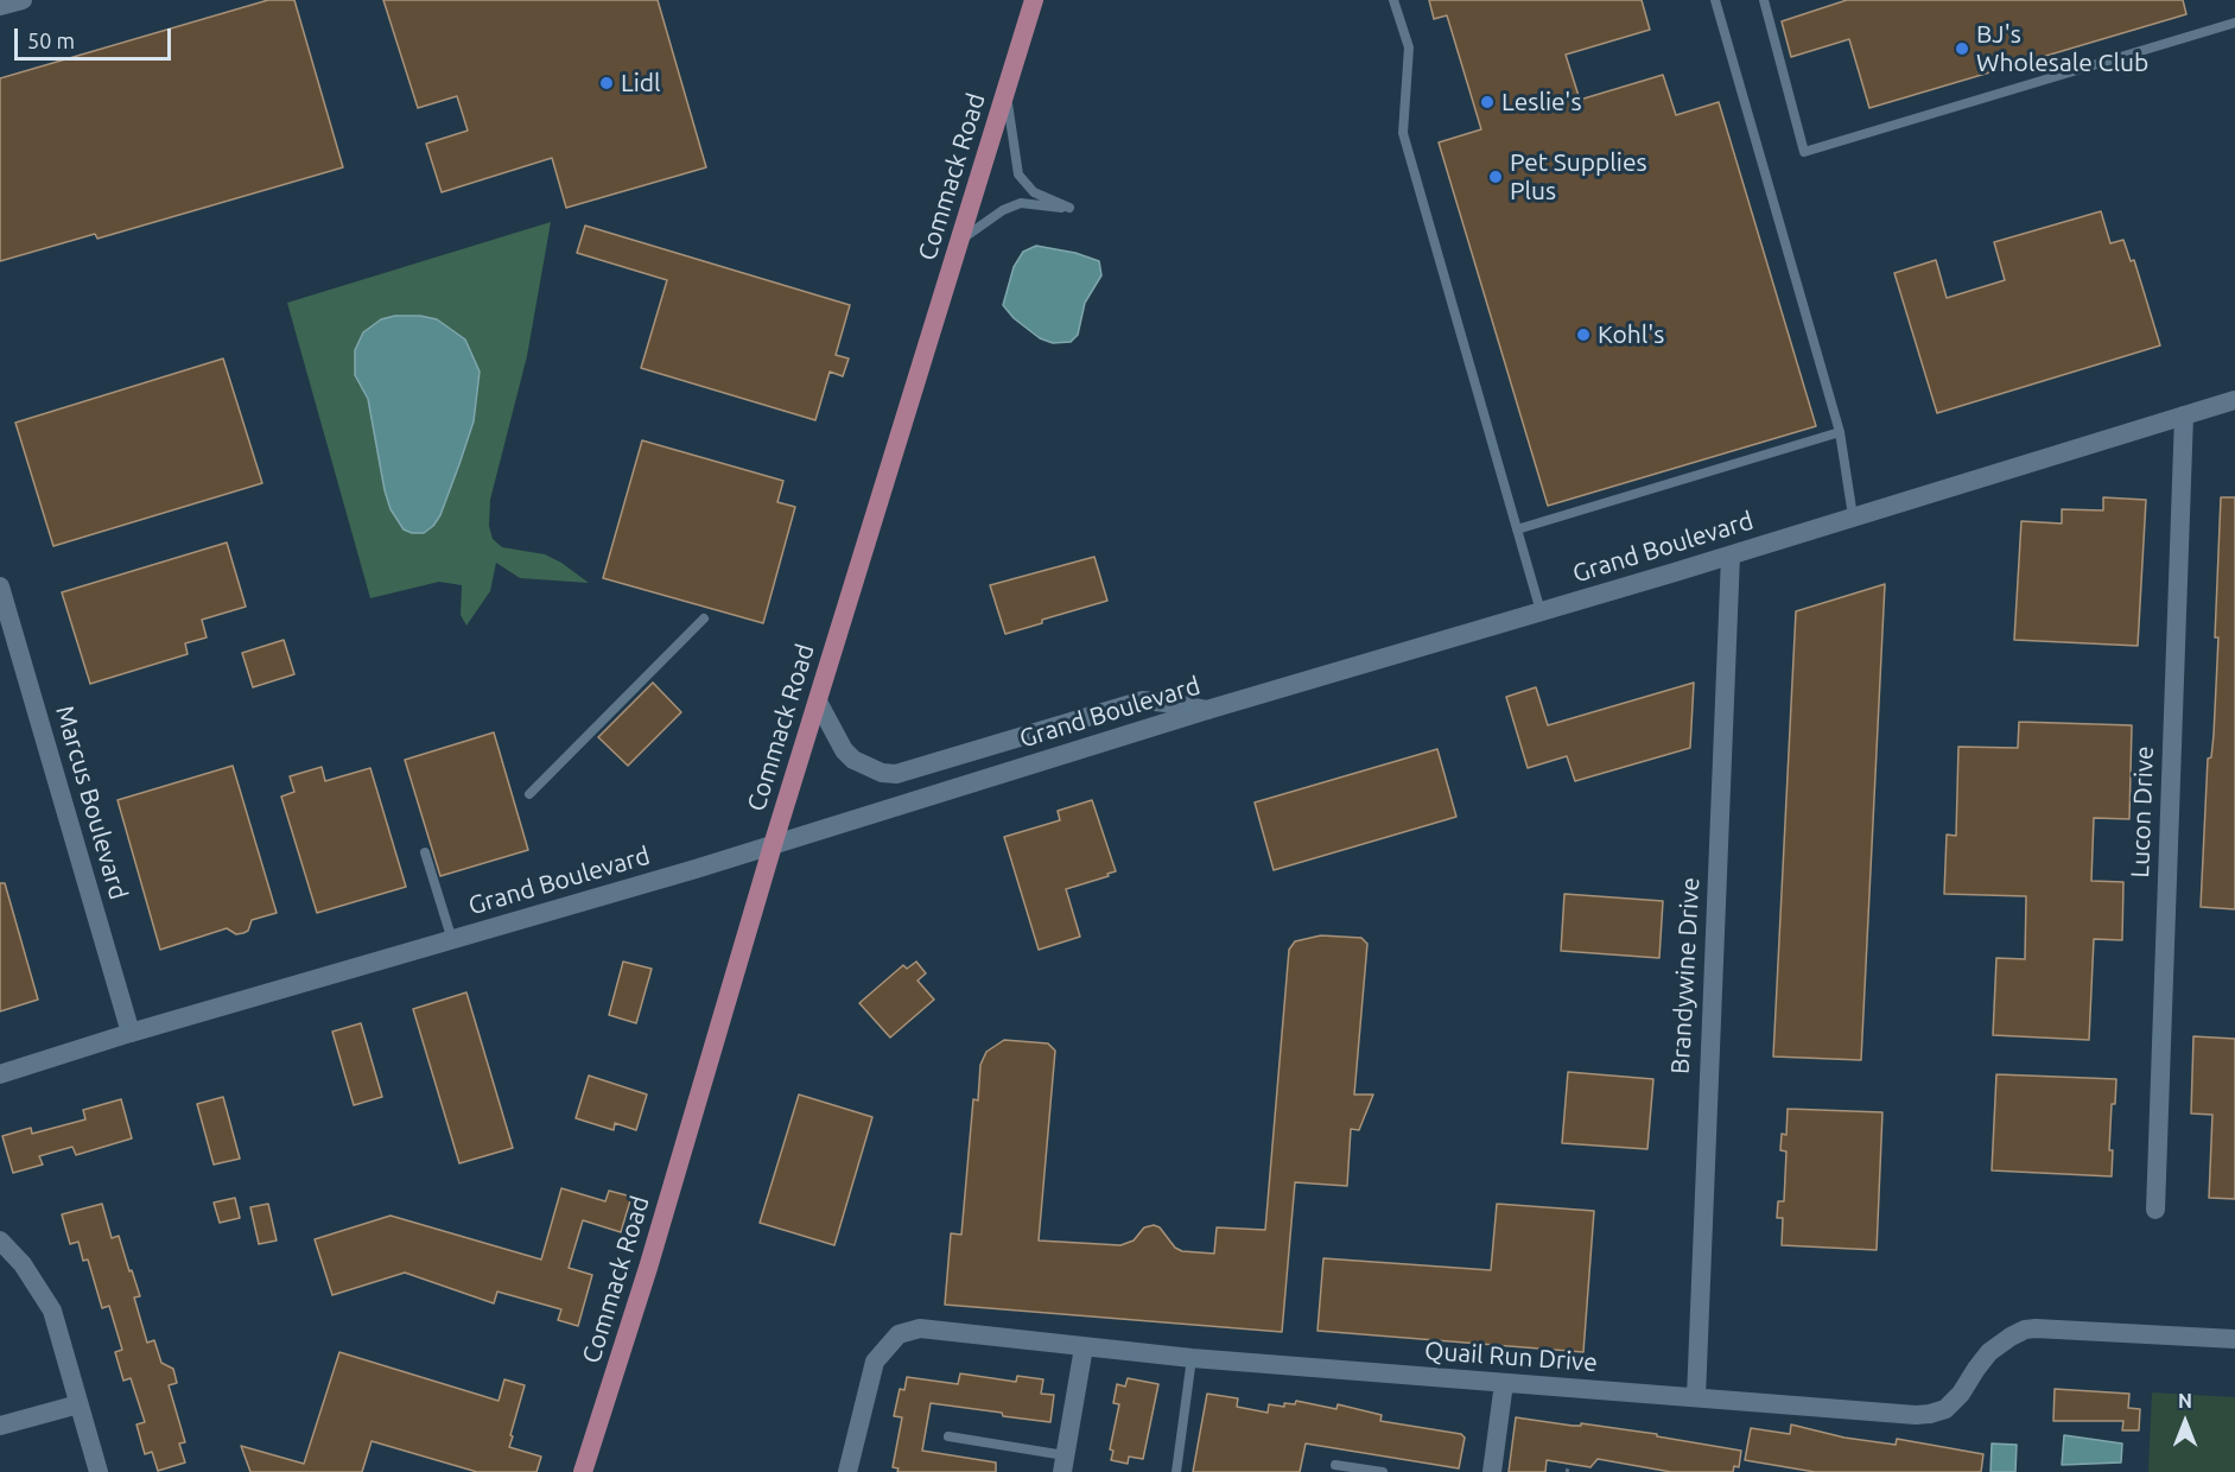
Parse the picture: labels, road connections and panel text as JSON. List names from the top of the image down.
{
  "streets": {
    "main road": ["Commack Road"],
    "street": [
      "Grand Boulevard",
      "Marcus Boulevard",
      "Lucon Drive",
      "Brandywine Drive",
      "Quail Run Drive"
    ]
  },
  "crossings": [
    ["Commack Road", "Grand Boulevard"],
    ["Grand Boulevard", "Marcus Boulevard"],
    ["Grand Boulevard", "Lucon Drive"],
    ["Grand Boulevard", "Brandywine Drive"],
    ["Brandywine Drive", "Quail Run Drive"]
  ],
  "places": [
    "BJ's Wholesale Club",
    "Lidl",
    "Leslie's",
    "Pet Supplies Plus",
    "Kohl's"
  ],
  "scale_bar": "50 m",
  "north": "top"
}
